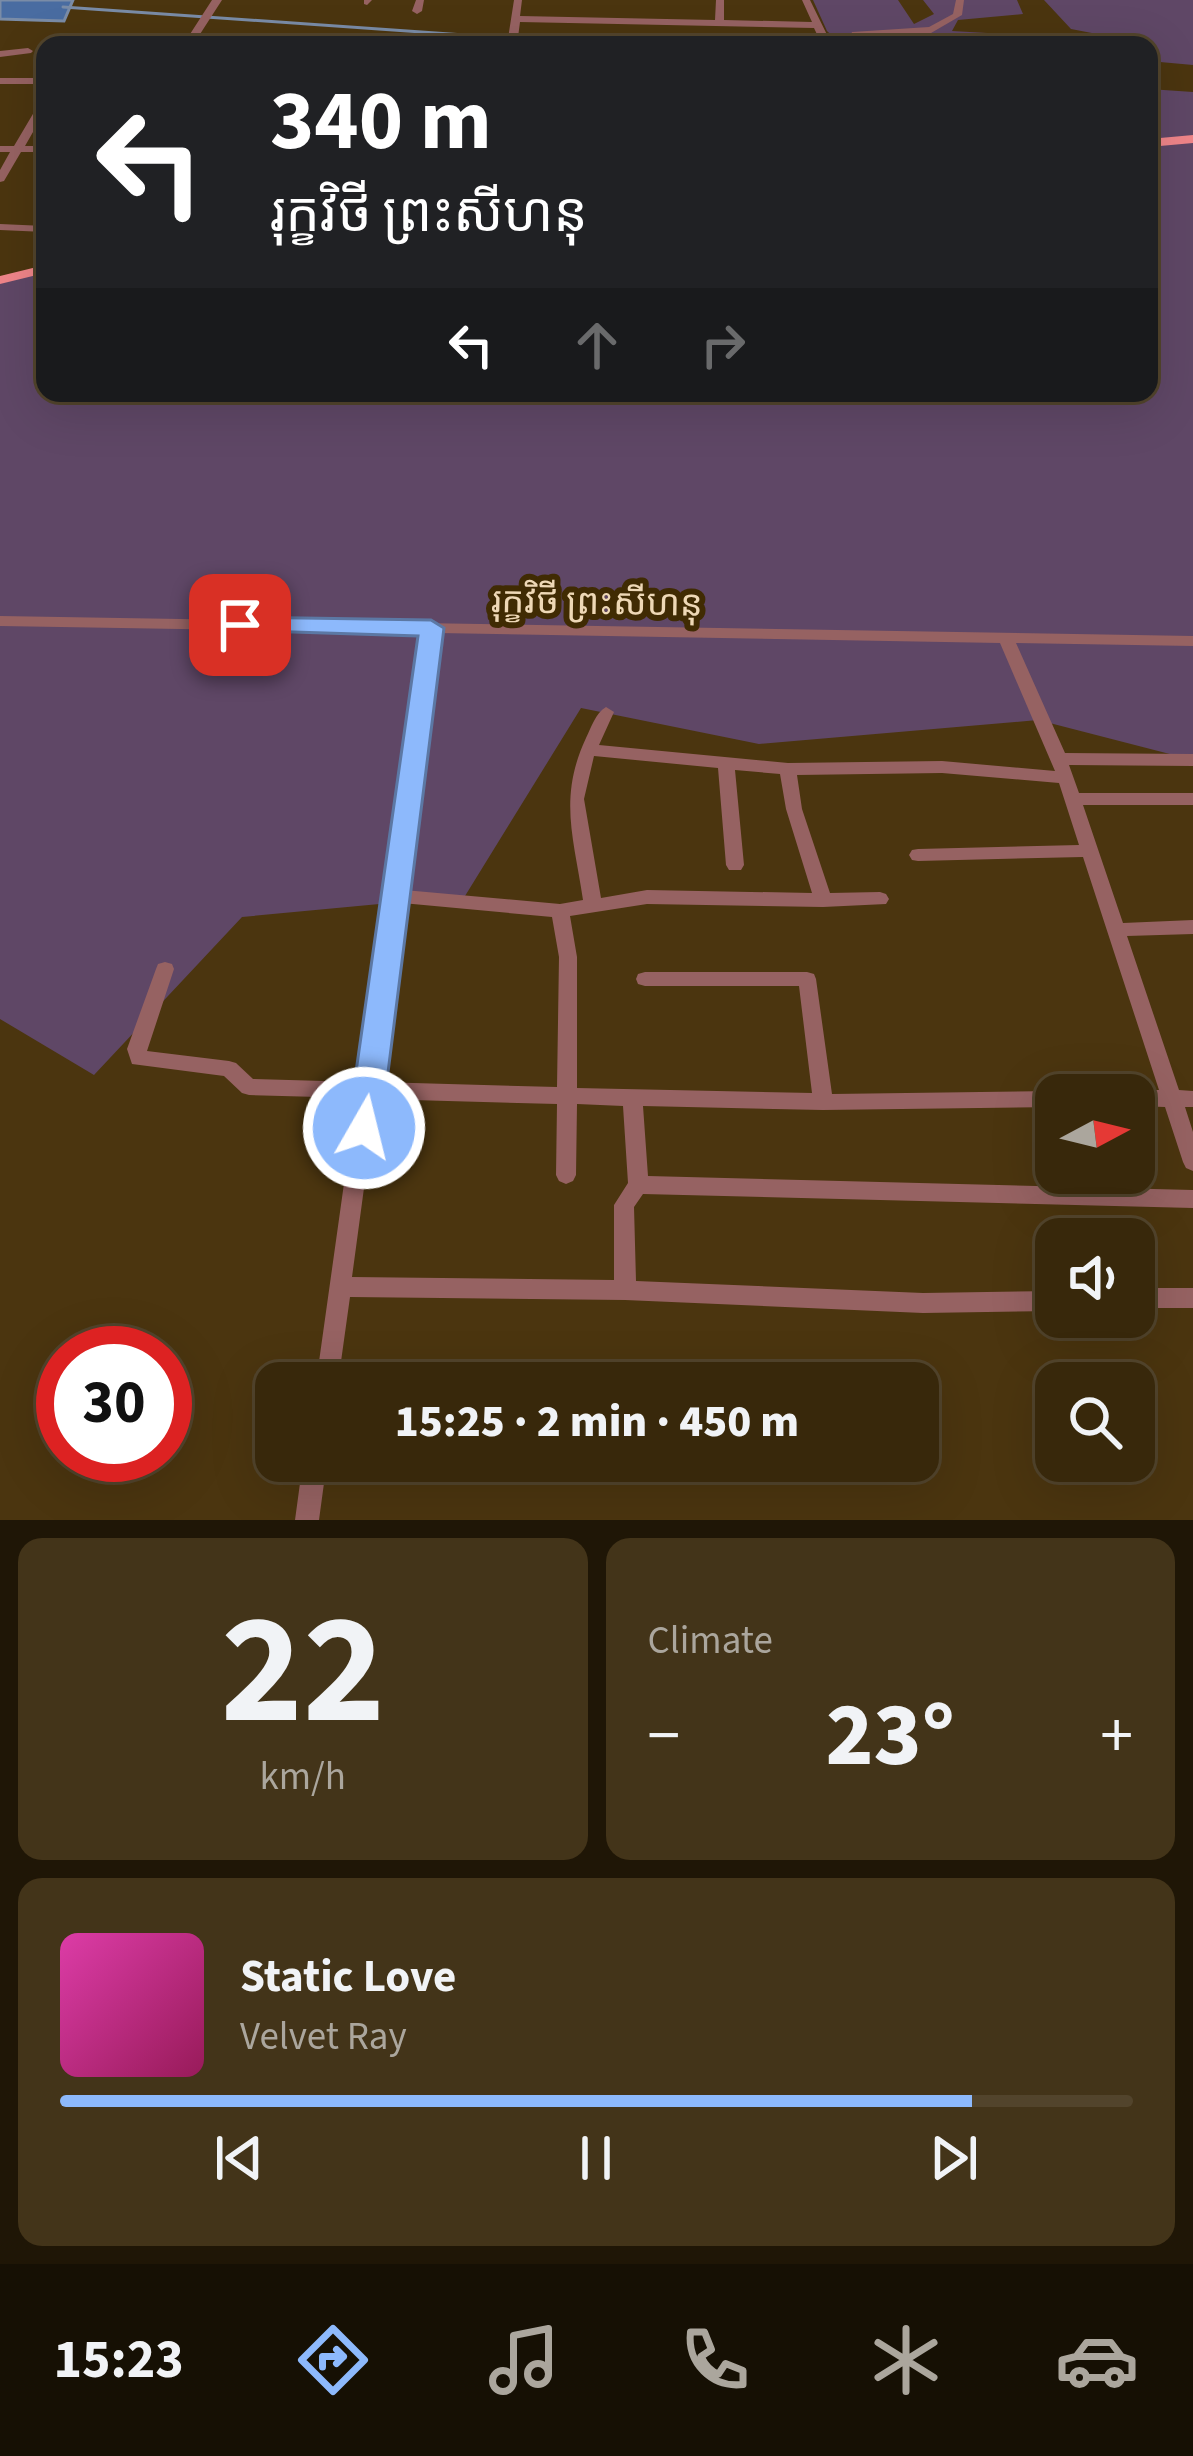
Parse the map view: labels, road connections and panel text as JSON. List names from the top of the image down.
{
  "streets": {
    "street": ["រុក្ខវិថី ព្រះសីហនុ"]
  },
  "north": "right",
  "page": {
    "turn": ["340 m", "រុក្ខវិថី ព្រះសីហនុ"],
    "limit": "30",
    "trip": "15:25 · 2 min · 450 m",
    "tile": [
      ["22", "km/h"],
      "Climate"
    ],
    "heat": ["−", "23°", "+"],
    "song": ["Static Love", "Velvet Ray"],
    "tabs": "15:23"
  }
}
